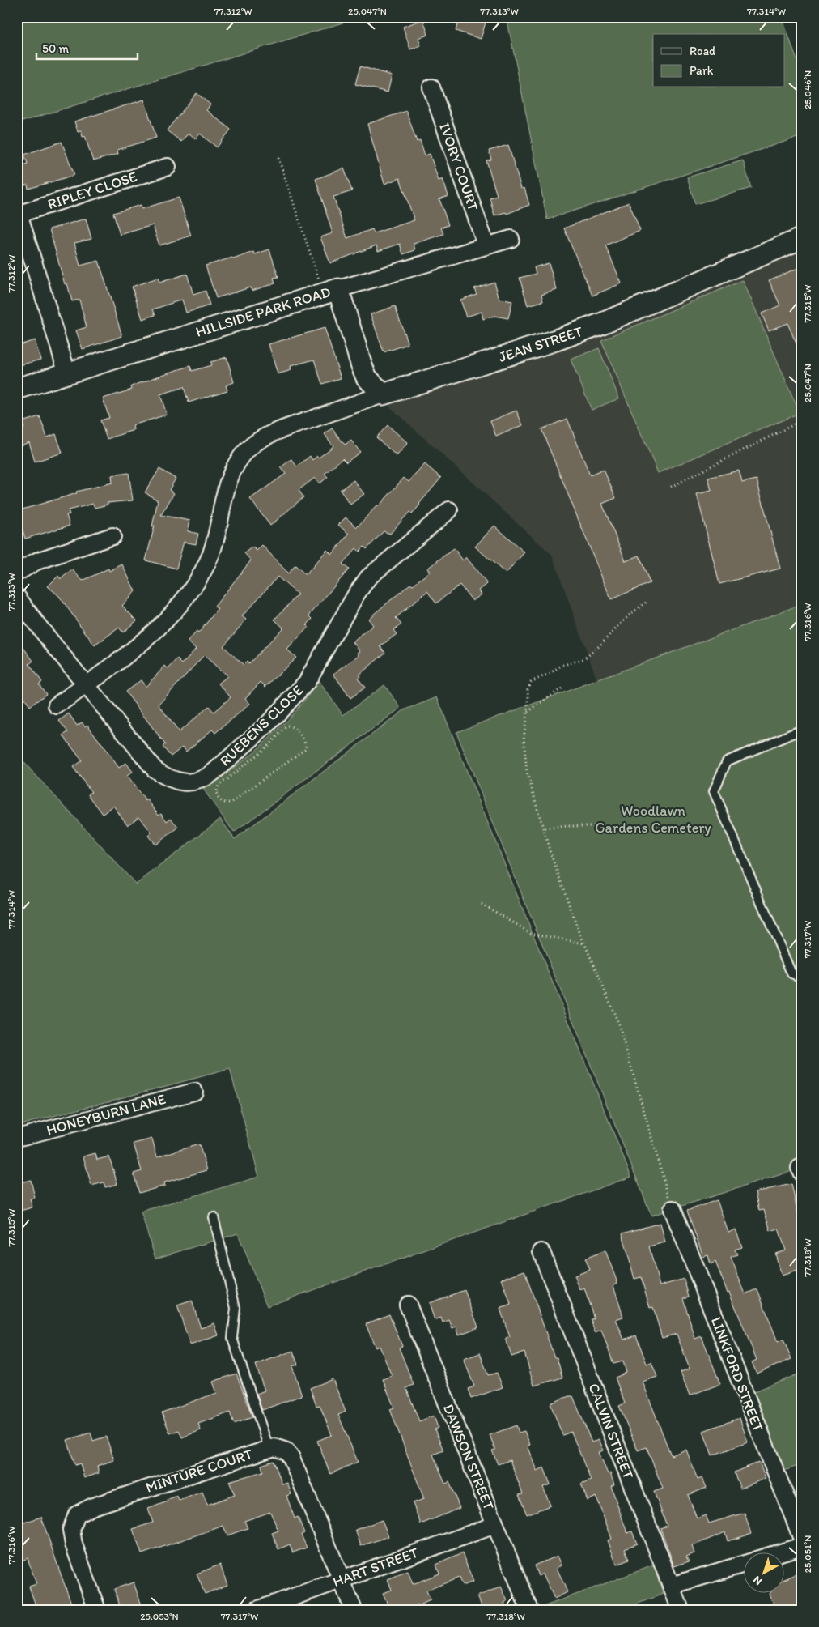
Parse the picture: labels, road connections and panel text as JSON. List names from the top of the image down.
{
  "streets": {
    "street": [
      "IVORY COURT",
      "RIPLEY CLOSE",
      "HILLSIDE PARK ROAD",
      "JEAN STREET",
      "RUEBENS CLOSE",
      "HONEYBURN LANE",
      "LINKFORD STREET",
      "CALVIN STREET",
      "DAWSON STREET",
      "MINTURE COURT",
      "HART STREET"
    ]
  },
  "crossings": [
    ["IVORY COURT", "HILLSIDE PARK ROAD"],
    ["DAWSON STREET", "HART STREET"],
    ["MINTURE COURT", "HART STREET"]
  ],
  "parks": ["Woodlawn Gardens Cemetery"],
  "legend": ["Road", "Park"],
  "scale_bar": "50 m",
  "north": "bottom left",
  "coordinates": [
    "77.312°W",
    "25.047°N",
    "77.313°W",
    "77.314°W",
    "25.046°N",
    "77.315°W",
    "77.316°W",
    "77.317°W",
    "77.318°W",
    "25.051°N",
    "25.053°N"
  ]
}
